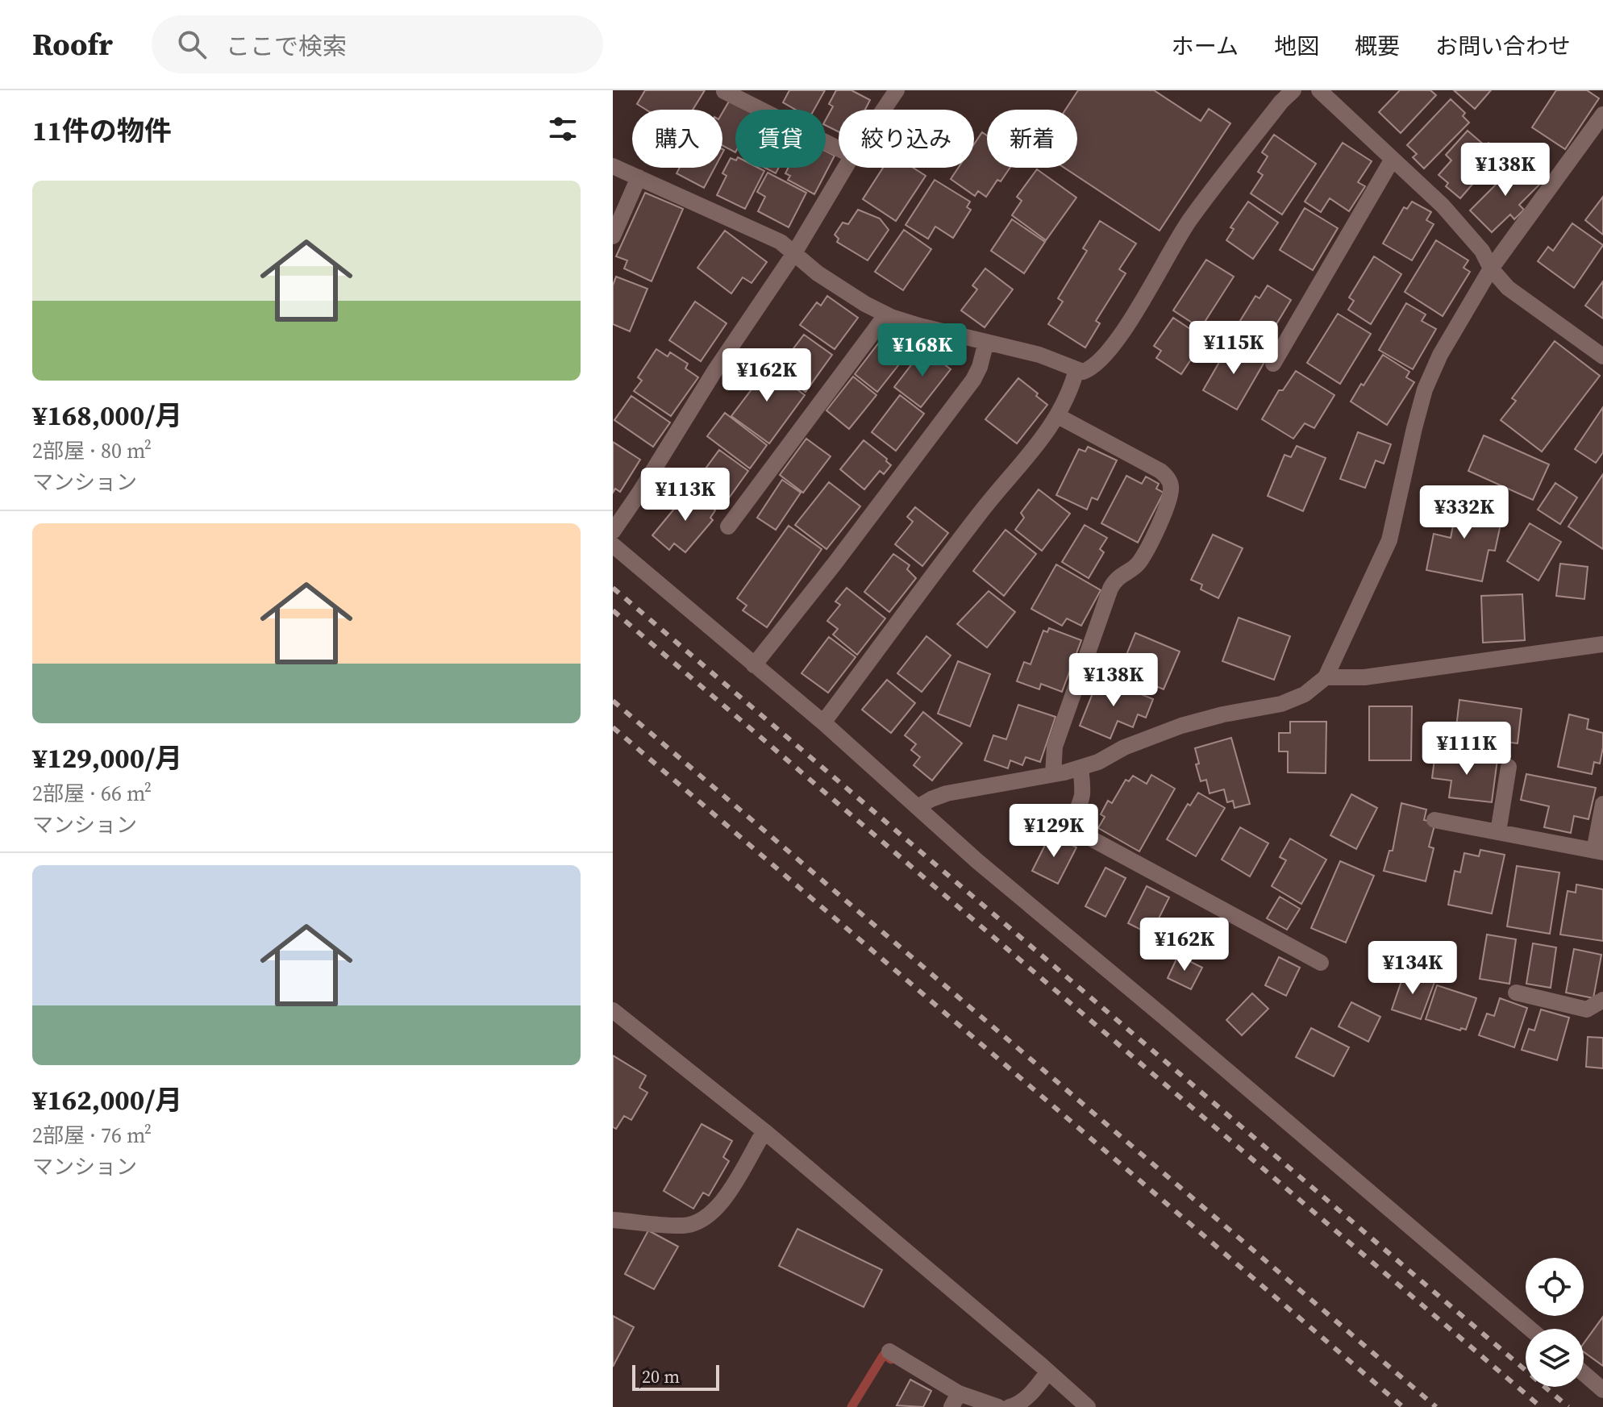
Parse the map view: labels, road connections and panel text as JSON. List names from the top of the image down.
{
  "scale_bar": "20 m",
  "page": {
    "header": "Roofr",
    "search": "ここで検索",
    "nav": [
      "ホーム",
      "地図",
      "概要",
      "お問い合わせ"
    ],
    "heading": "11件の物件",
    "chip": [
      "購入",
      "賃貸",
      "絞り込み",
      "新着"
    ],
    "price": [
      "¥138K",
      "¥115K",
      "¥168K",
      "¥162K",
      "¥113K",
      "¥332K",
      "¥138K",
      "¥111K",
      "¥129K",
      "¥162K",
      "¥134K"
    ],
    "list": [
      {
        "name": "¥168,000/月",
        "note": "2部屋 · 80 m² · マンション"
      },
      {
        "name": "¥129,000/月",
        "note": "2部屋 · 66 m² · マンション"
      },
      {
        "name": "¥162,000/月",
        "note": "2部屋 · 76 m² · マンション"
      }
    ],
    "scale": "20 m"
  }
}
